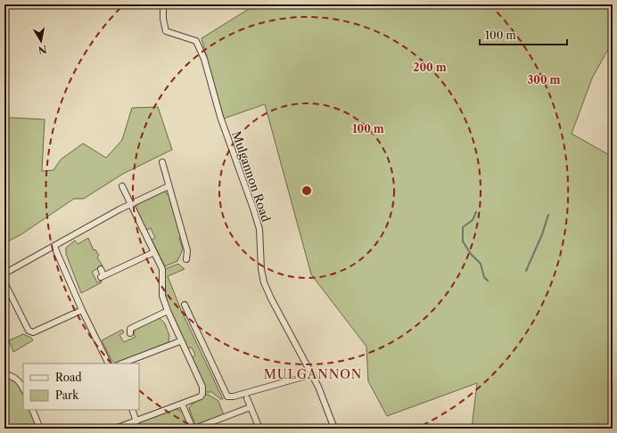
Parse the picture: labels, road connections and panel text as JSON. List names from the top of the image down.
{
  "streets": {
    "street": ["Mulgannon Road"]
  },
  "districts": ["MULGANNON"],
  "legend": ["Road", "Park"],
  "scale_bar": "100 m",
  "north": "bottom",
  "rings": ["200 m", "300 m", "100 m"]
}
